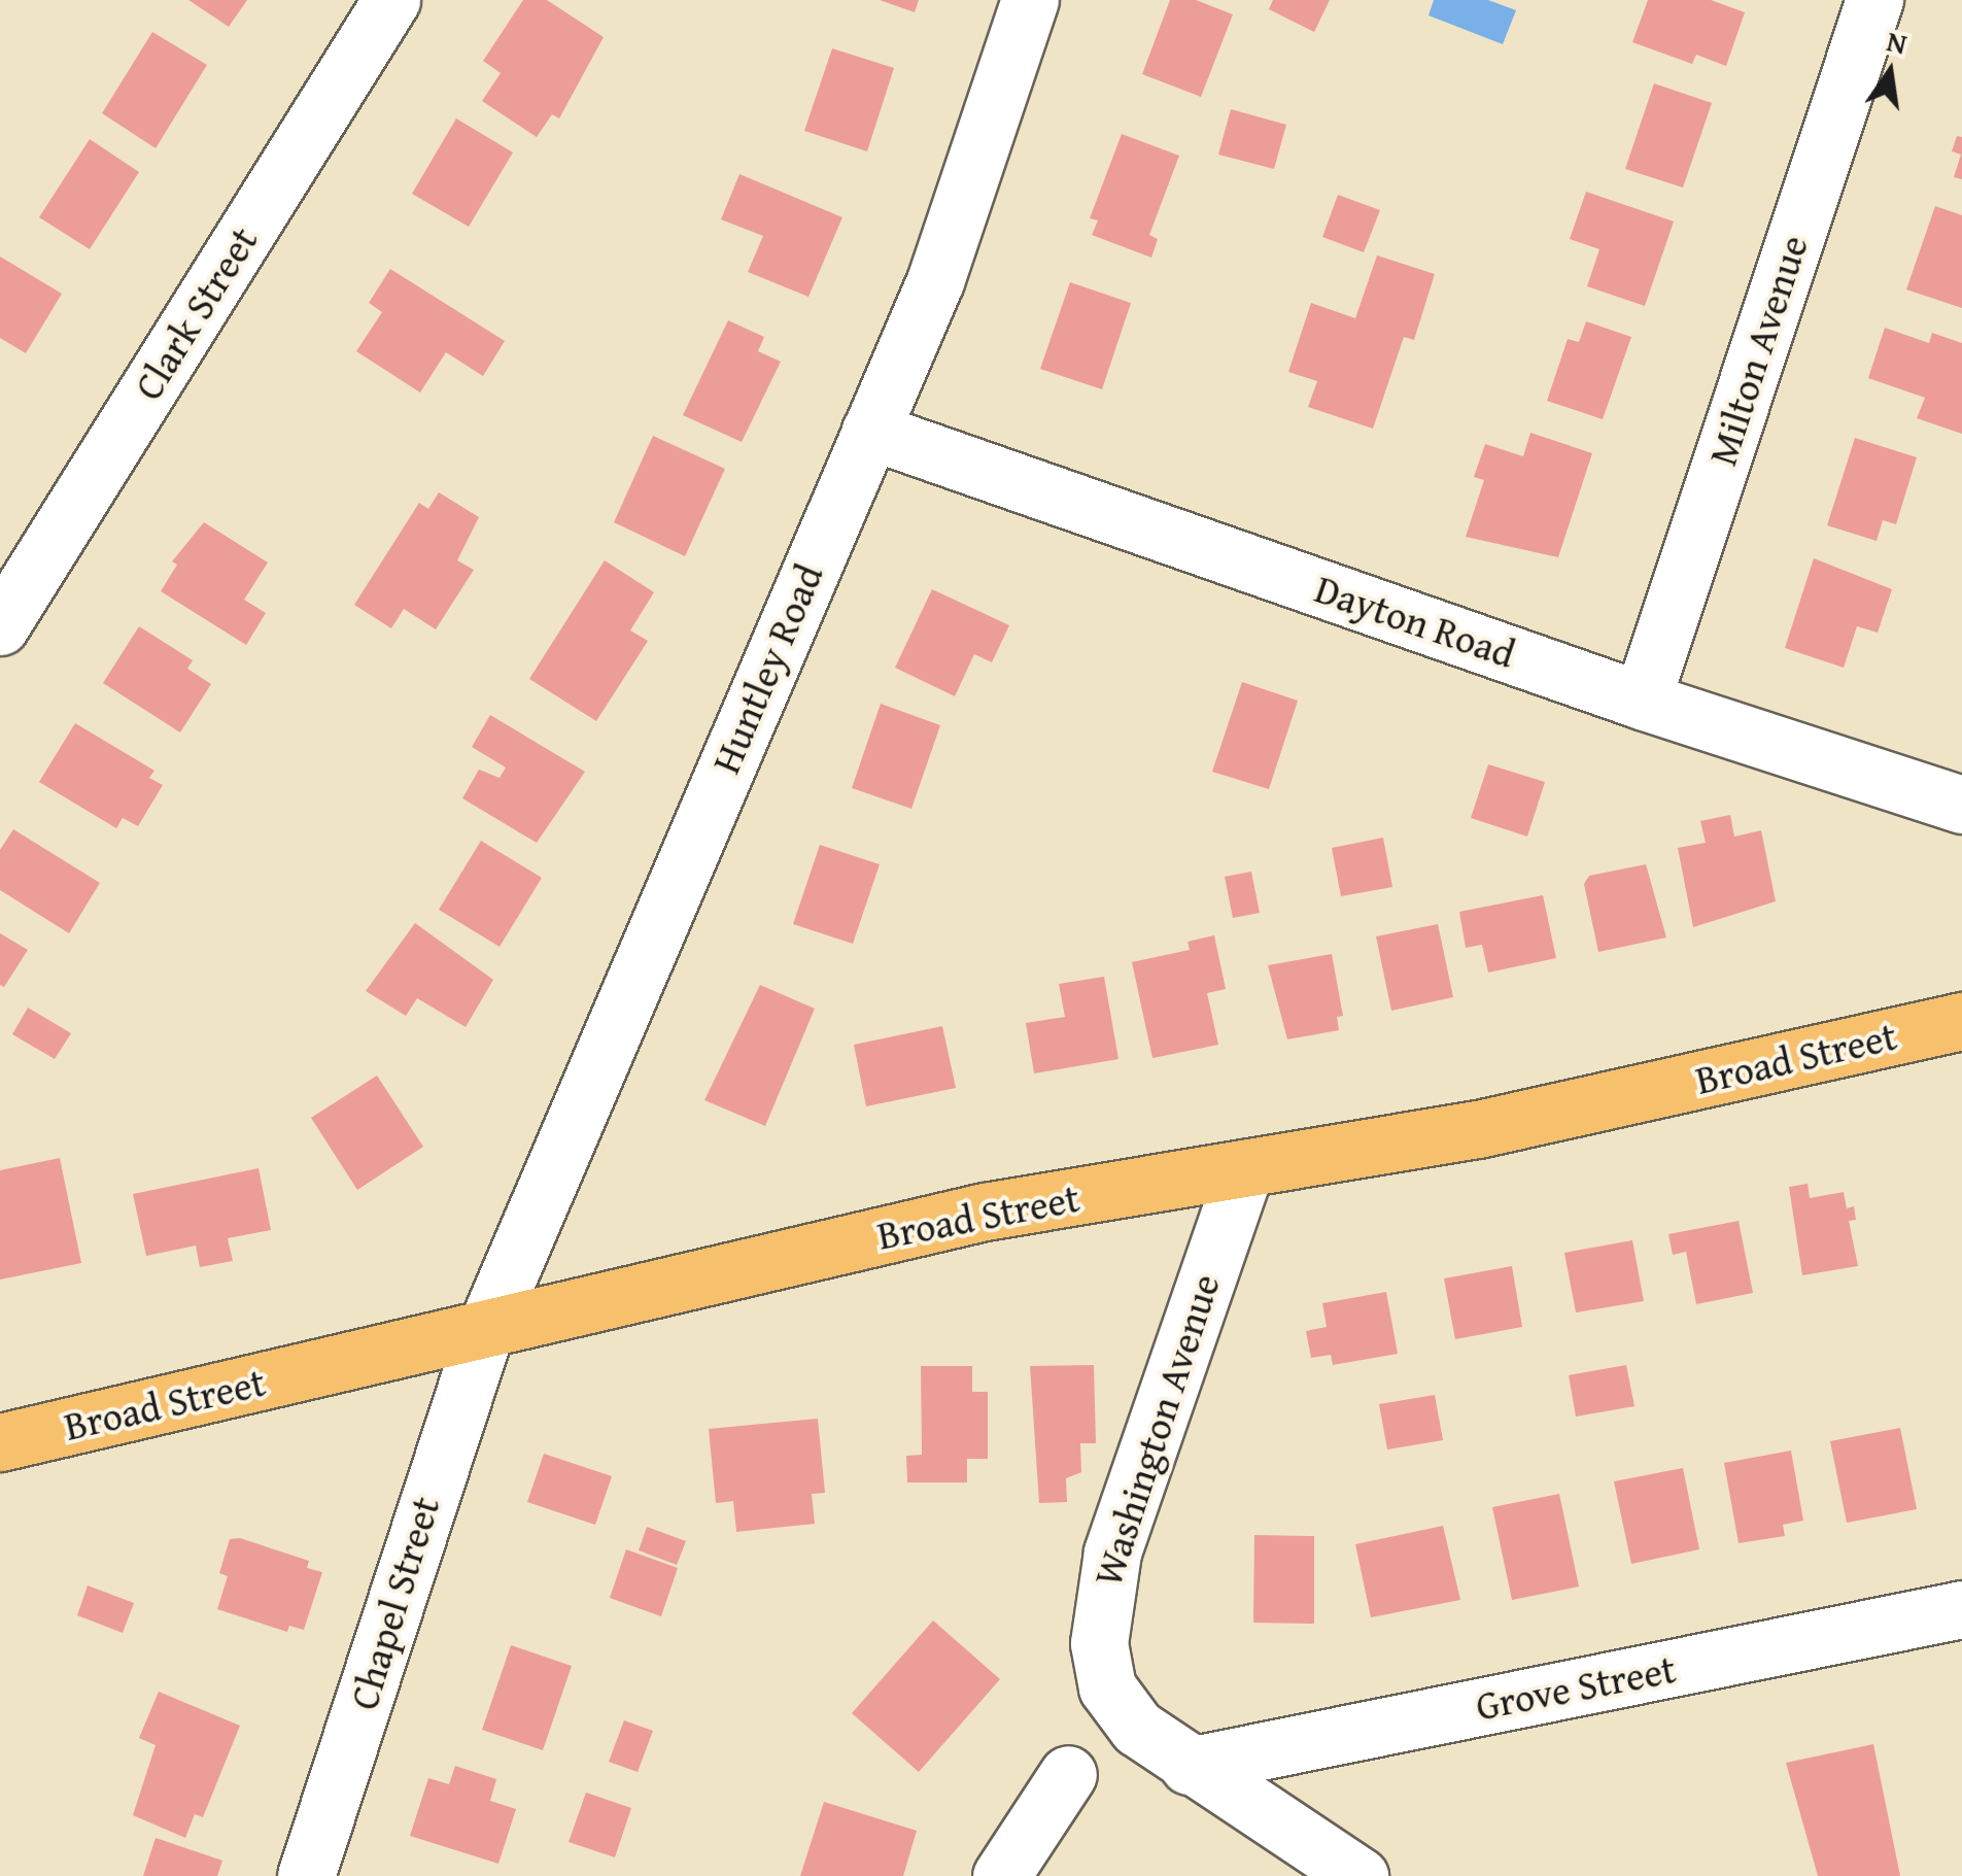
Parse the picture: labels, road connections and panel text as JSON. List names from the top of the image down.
{
  "streets": {
    "main road": ["Broad Street"],
    "street": [
      "Clark Street",
      "Milton Avenue",
      "Dayton Road",
      "Huntley Road",
      "Washington Avenue",
      "Chapel Street",
      "Grove Street"
    ]
  },
  "crossings": [
    ["Milton Avenue", "Dayton Road"],
    ["Dayton Road", "Huntley Road"],
    ["Huntley Road", "Broad Street"],
    ["Huntley Road", "Chapel Street"],
    ["Broad Street", "Washington Avenue"],
    ["Broad Street", "Chapel Street"],
    ["Washington Avenue", "Grove Street"]
  ],
  "north": "top"
}
